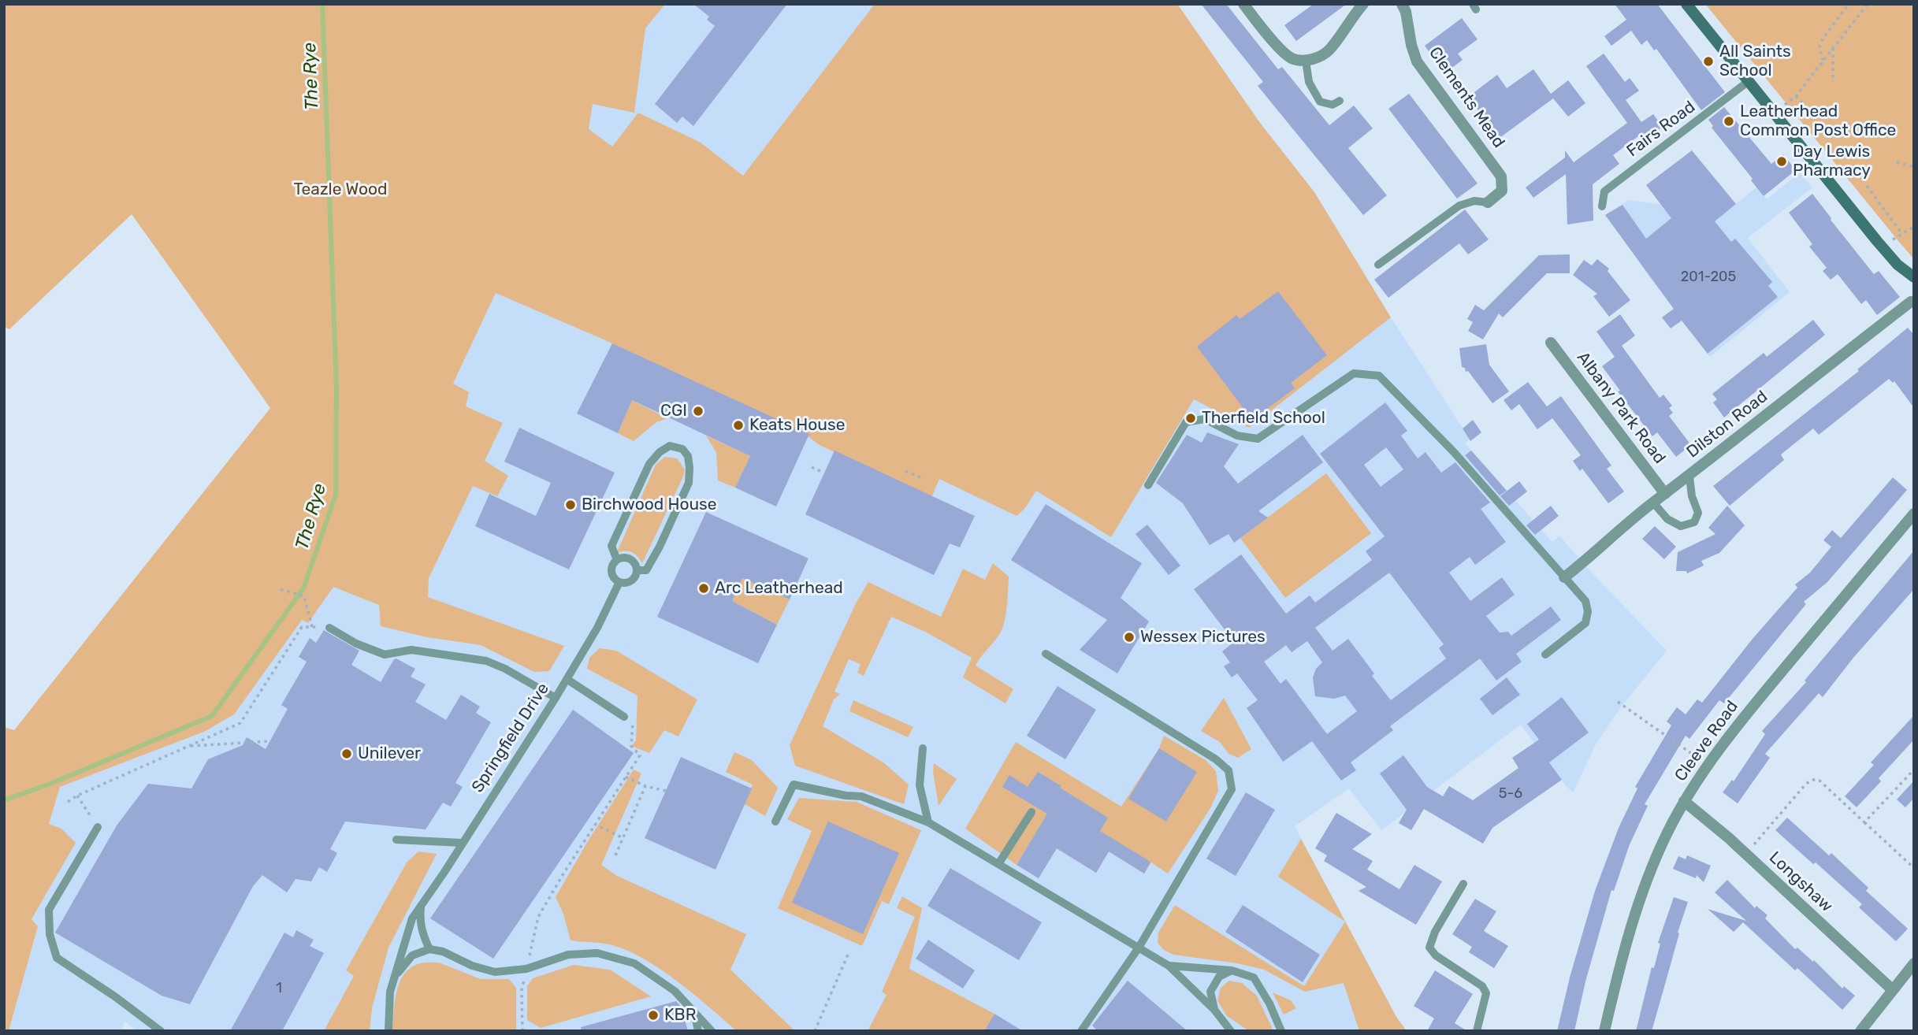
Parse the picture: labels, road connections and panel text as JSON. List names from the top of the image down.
{
  "streets": {
    "street": [
      "Clements Mead",
      "Albany Park Road",
      "Dilston Road",
      "Cleeve Road",
      "Longshaw"
    ],
    "lane": ["Fairs Road", "Springfield Drive"]
  },
  "crossings": [
    ["Albany Park Road", "Dilston Road"],
    ["Cleeve Road", "Longshaw"]
  ],
  "water": ["The Rye"],
  "parks": ["Teazle Wood"],
  "places": [
    "All Saints School",
    "Leatherhead Common Post Office",
    "Day Lewis Pharmacy",
    "CGI",
    "Therfield School",
    "Keats House",
    "Birchwood House",
    "Arc Leatherhead",
    "Wessex Pictures",
    "Unilever",
    "KBR"
  ],
  "house_numbers": ["201-205", "5-6", "1"]
}
